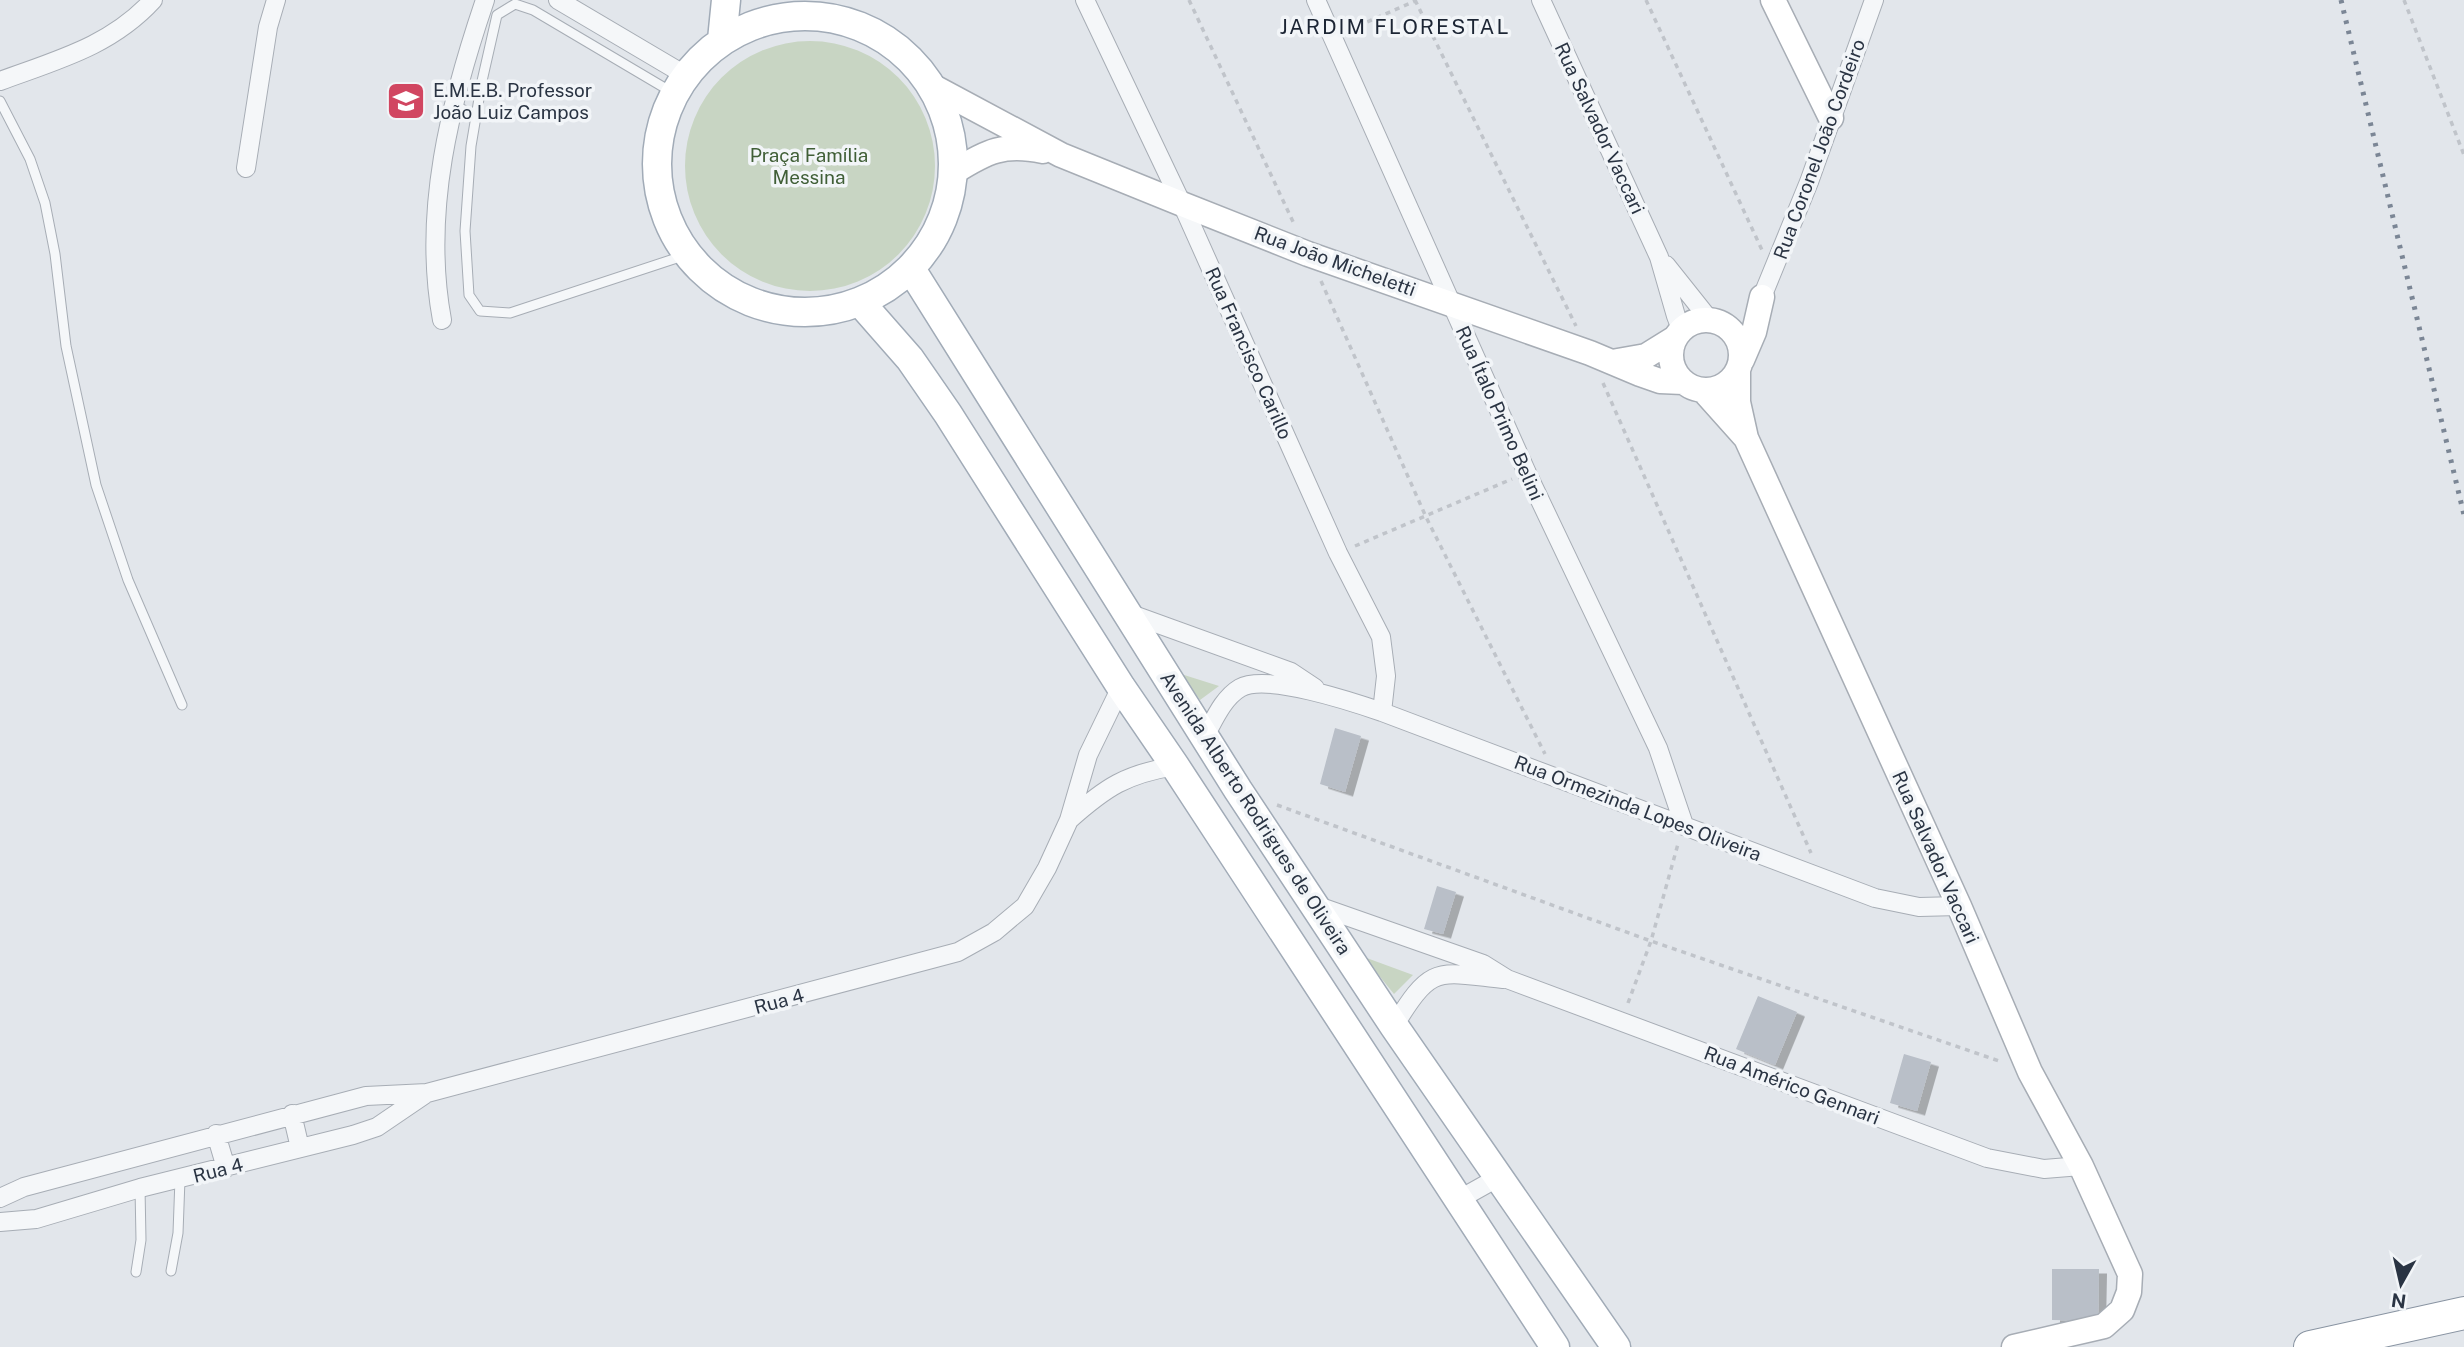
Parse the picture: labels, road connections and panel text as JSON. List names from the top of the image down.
{
  "streets": {
    "main road": ["Avenida Alberto Rodrigues de Oliveira"],
    "street": [
      "Rua Salvador Vaccari",
      "Rua Coronel João Cordeiro",
      "Rua João Micheletti",
      "Rua Francisco Carillo",
      "Rua Ítalo Primo Belini",
      "Rua Ormezinda Lopes Oliveira",
      "Rua 4",
      "Rua Américo Gennari"
    ]
  },
  "crossings": [
    ["Rua Salvador Vaccari", "Rua Coronel João Cordeiro"],
    ["Rua Salvador Vaccari", "Rua João Micheletti"],
    ["Rua Salvador Vaccari", "Rua Ormezinda Lopes Oliveira"],
    ["Rua Salvador Vaccari", "Rua Américo Gennari"],
    ["Rua Coronel João Cordeiro", "Rua João Micheletti"],
    ["Rua João Micheletti", "Rua Francisco Carillo"],
    ["Rua João Micheletti", "Rua Ítalo Primo Belini"],
    ["Rua Francisco Carillo", "Rua Ormezinda Lopes Oliveira"],
    ["Rua Ítalo Primo Belini", "Rua Ormezinda Lopes Oliveira"],
    ["Rua Ormezinda Lopes Oliveira", "Avenida Alberto Rodrigues de Oliveira"],
    ["Avenida Alberto Rodrigues de Oliveira", "Rua Américo Gennari"]
  ],
  "districts": ["JARDIM FLORESTAL"],
  "parks": ["Praça Família Messina"],
  "places": {
    "school or university": ["E.M.E.B. Professor João Luiz Campos"]
  },
  "north": "bottom"
}
